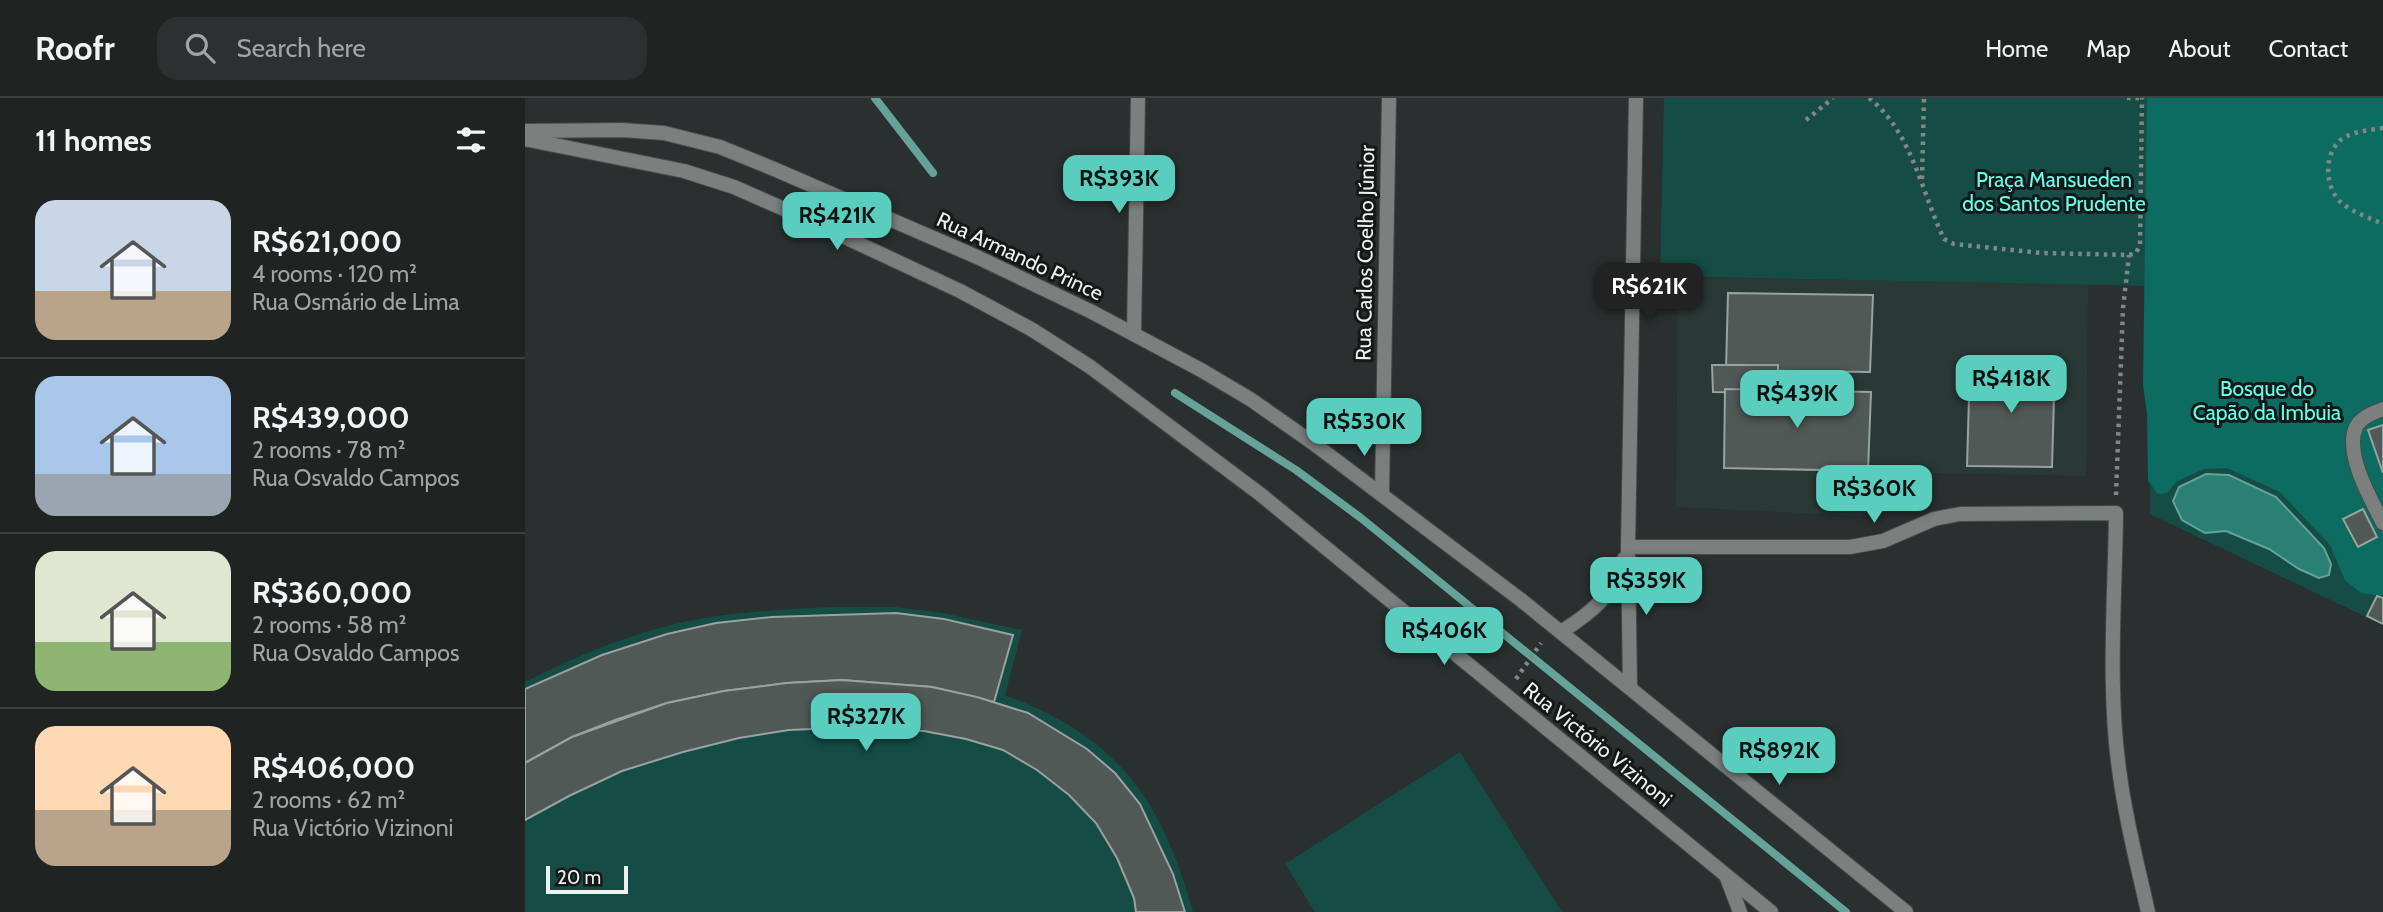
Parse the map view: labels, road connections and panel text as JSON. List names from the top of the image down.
{
  "streets": {
    "street": ["Rua Carlos Coelho Júnior", "Rua Armando Prince", "Rua Victório Vizinoni"]
  },
  "parks": ["Praça Mansueden dos Santos Prudente", "Bosque do Capão da Imbuia"],
  "scale_bar": "20 m",
  "page": {
    "header": "Roofr",
    "search": "Search here",
    "nav": [
      "Home",
      "Map",
      "About",
      "Contact"
    ],
    "heading": "11 homes",
    "price": [
      "R$393K",
      "R$421K",
      "R$621K",
      "R$418K",
      "R$439K",
      "R$530K",
      "R$360K",
      "R$359K",
      "R$406K",
      "R$327K",
      "R$892K"
    ],
    "list": [
      {
        "name": "R$621,000",
        "note": "4 rooms · 120 m² · Rua Osmário de Lima"
      },
      {
        "name": "R$439,000",
        "note": "2 rooms · 78 m² · Rua Osvaldo Campos"
      },
      {
        "name": "R$360,000",
        "note": "2 rooms · 58 m² · Rua Osvaldo Campos"
      },
      {
        "name": "R$406,000",
        "note": "2 rooms · 62 m² · Rua Victório Vizinoni"
      }
    ],
    "scale": "20 m"
  }
}
